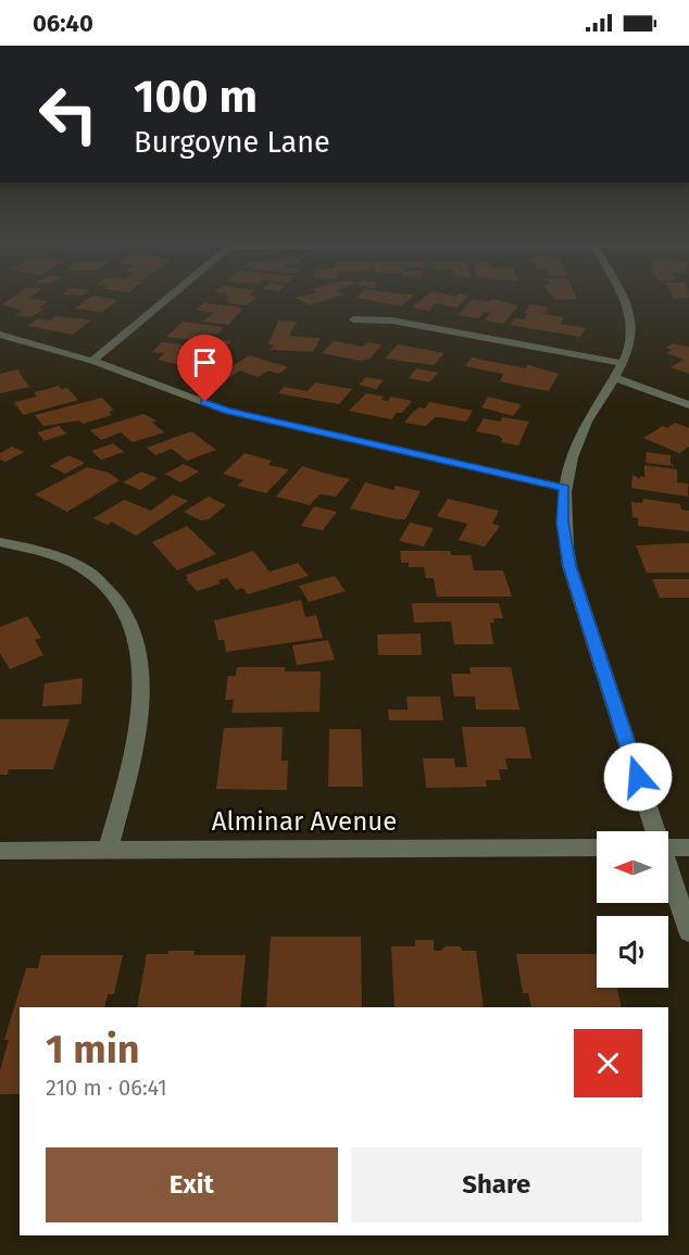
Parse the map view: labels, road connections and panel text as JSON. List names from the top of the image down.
{
  "streets": {
    "street": ["Alminar Avenue"]
  },
  "north": "left",
  "page": {
    "status": "06:40",
    "turn": ["100 m", "Burgoyne Lane"],
    "heading": ["1 min", "210 m · 06:41"],
    "buttons": ["Exit", "Share"]
  }
}
